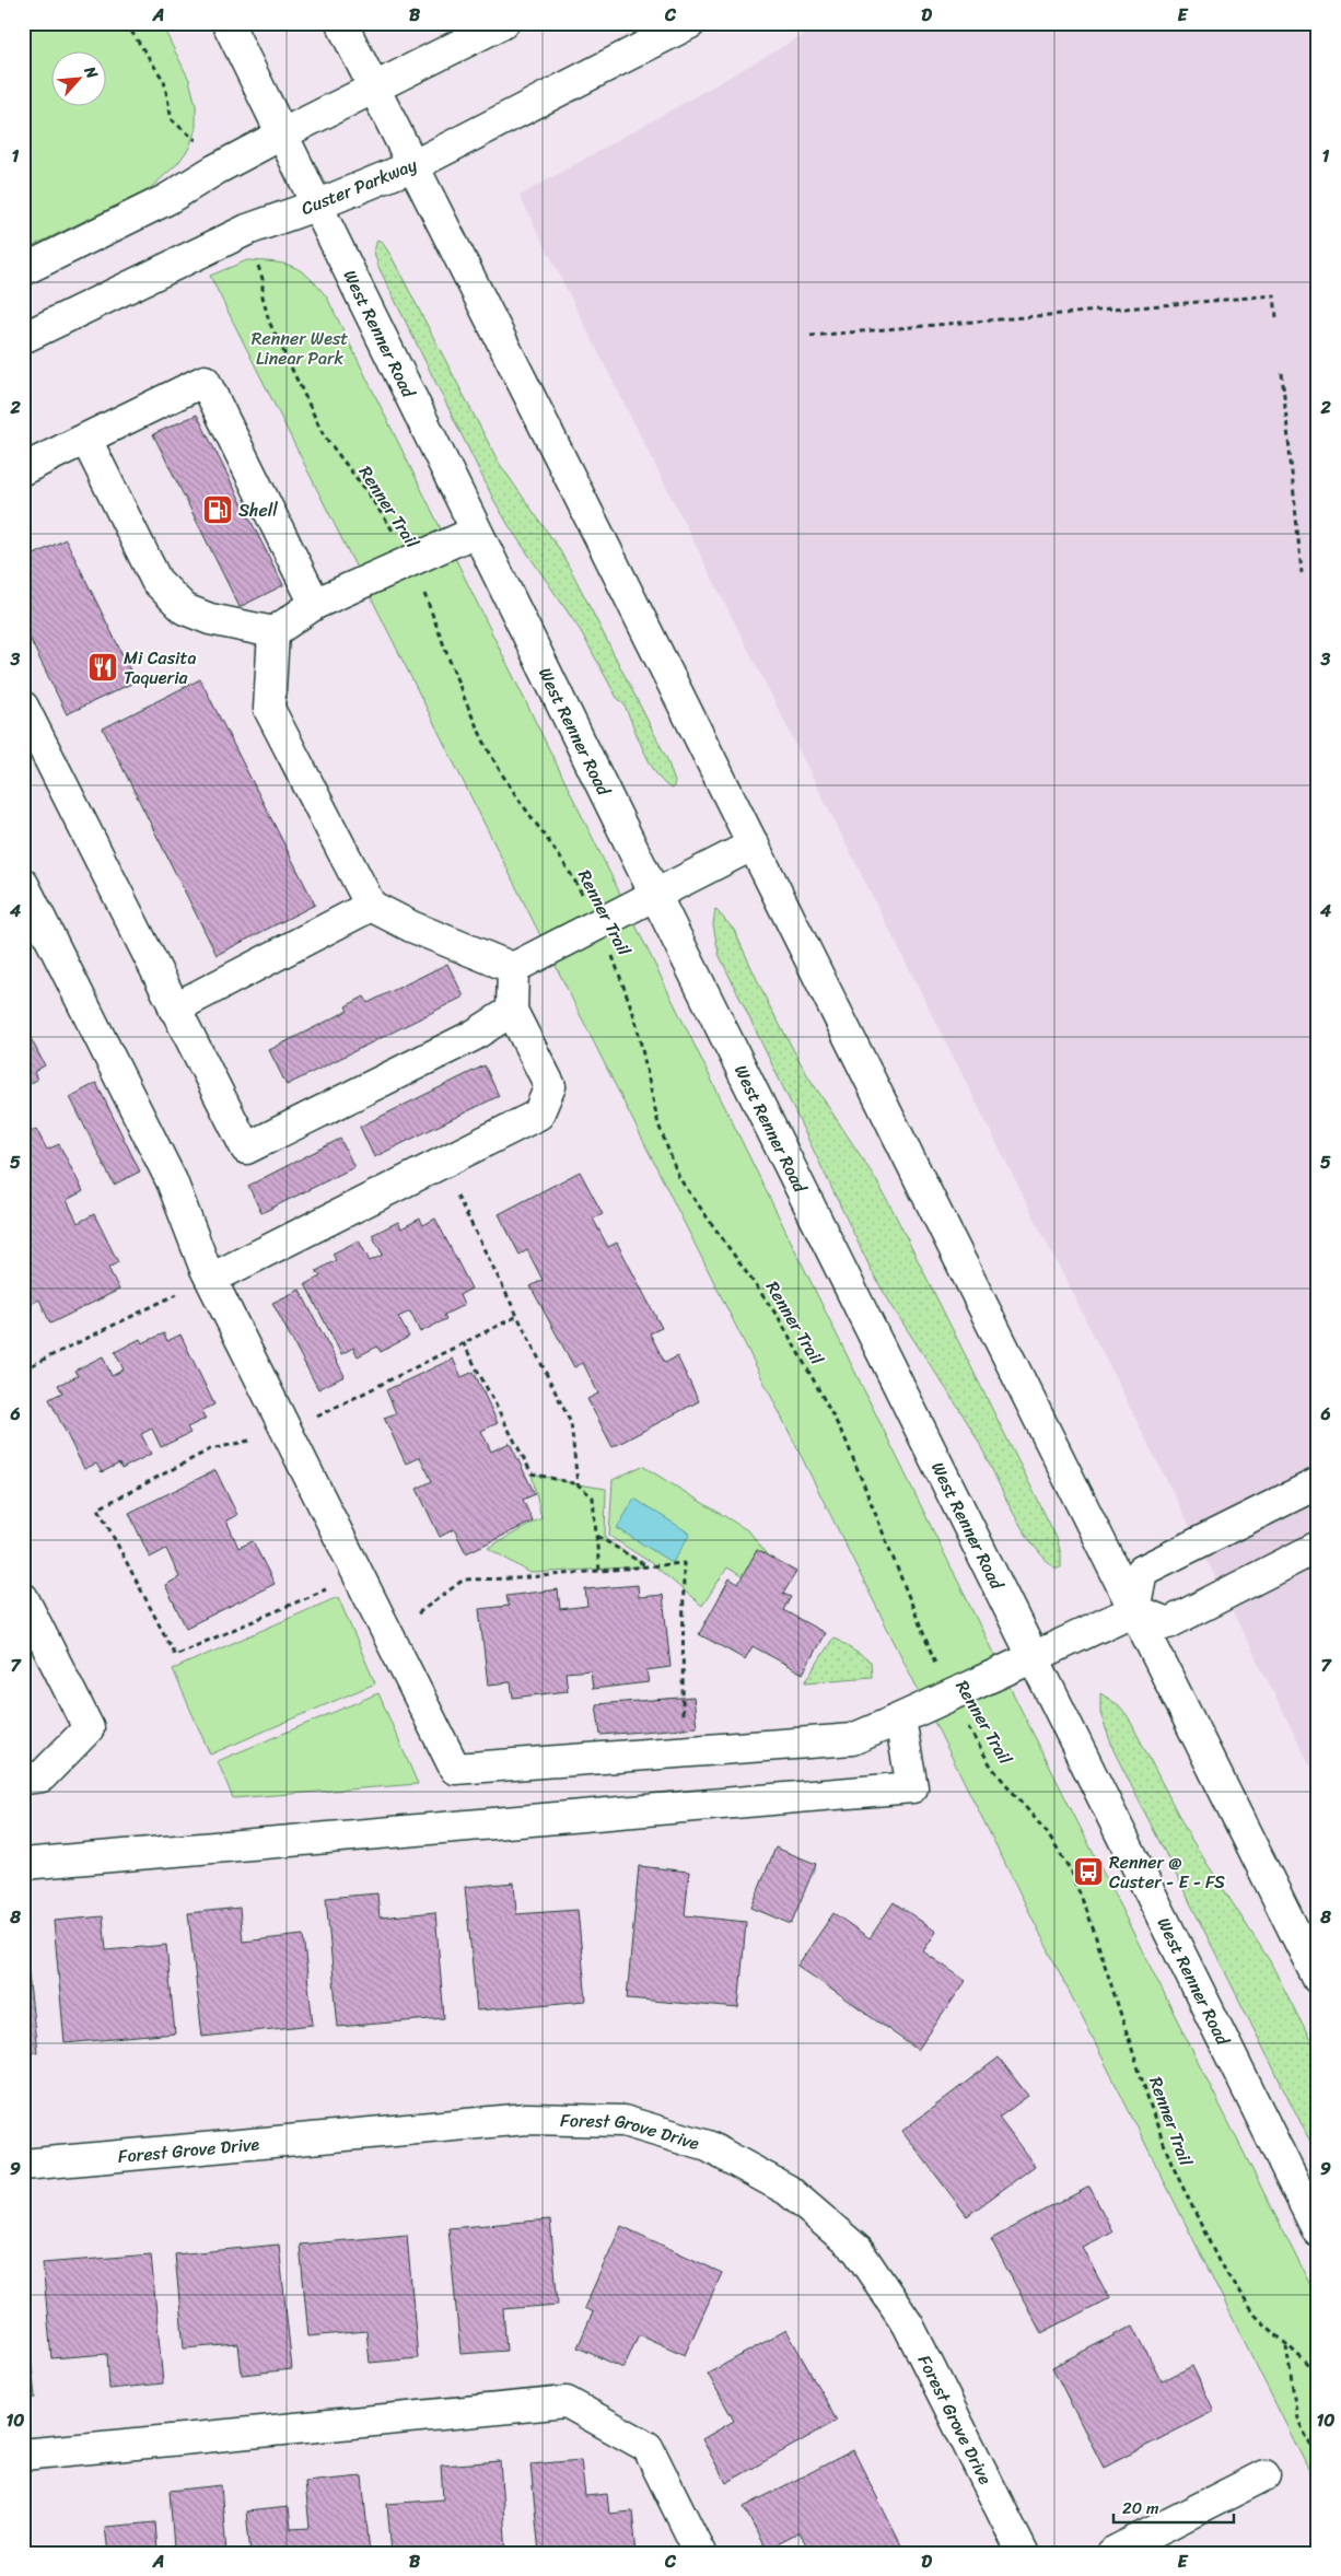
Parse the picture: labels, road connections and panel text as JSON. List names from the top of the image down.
{
  "streets": {
    "main road": ["Custer Parkway", "West Renner Road", "Forest Grove Drive"],
    "path": ["Renner Trail"]
  },
  "crossings": [
    ["Custer Parkway", "West Renner Road"]
  ],
  "parks": ["Renner West Linear Park"],
  "places": {
    "fuel station": ["Shell"],
    "restaurant": ["Mi Casita Taqueria"],
    "bus stop": ["Renner @ Custer - E - FS"]
  },
  "scale_bar": "20 m",
  "north": "top right",
  "grid": {
    "columns": [
      "A",
      "B",
      "C",
      "D",
      "E"
    ],
    "rows": [
      "1",
      "2",
      "3",
      "4",
      "5",
      "6",
      "7",
      "8",
      "9",
      "10"
    ]
  }
}
